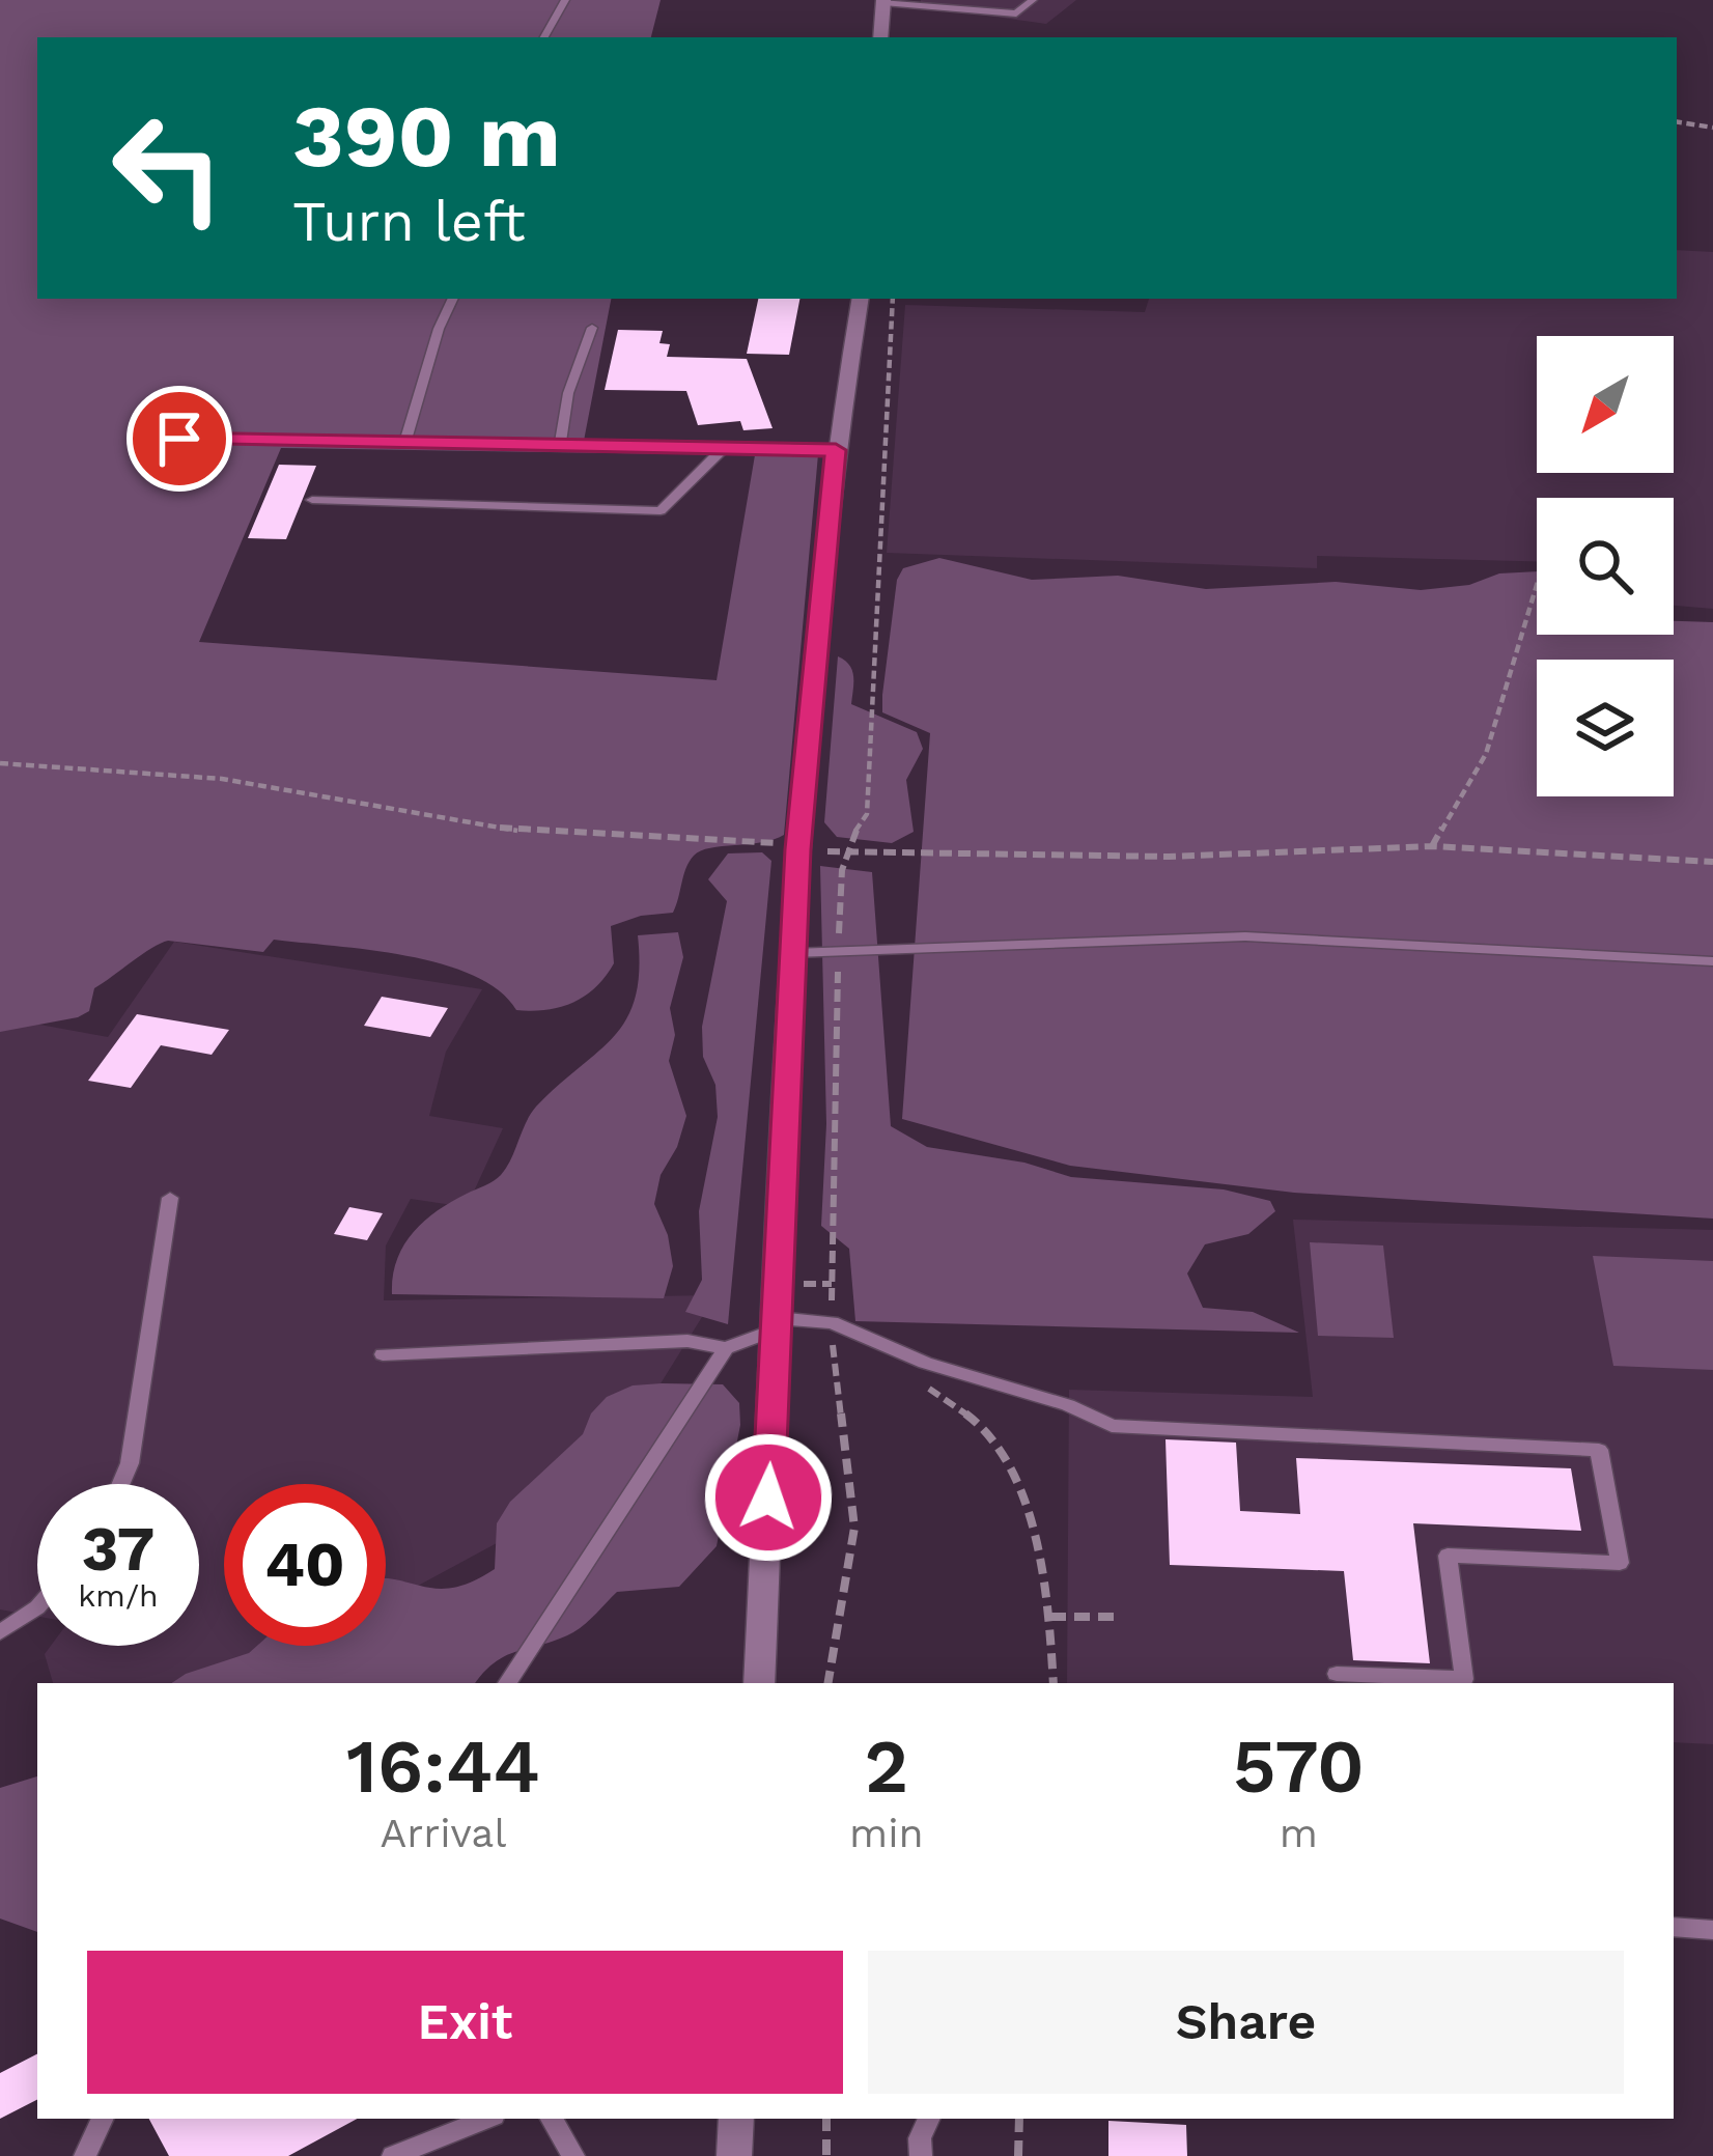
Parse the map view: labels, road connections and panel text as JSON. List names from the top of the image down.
{
  "north": "bottom left",
  "page": {
    "turn": ["390 m", "Turn left"],
    "speed": "37 km/h",
    "limit": "40",
    "eta": [
      "16:44",
      "Arrival",
      "2",
      "min",
      "570",
      "m"
    ],
    "buttons": ["Exit", "Share"]
  }
}
